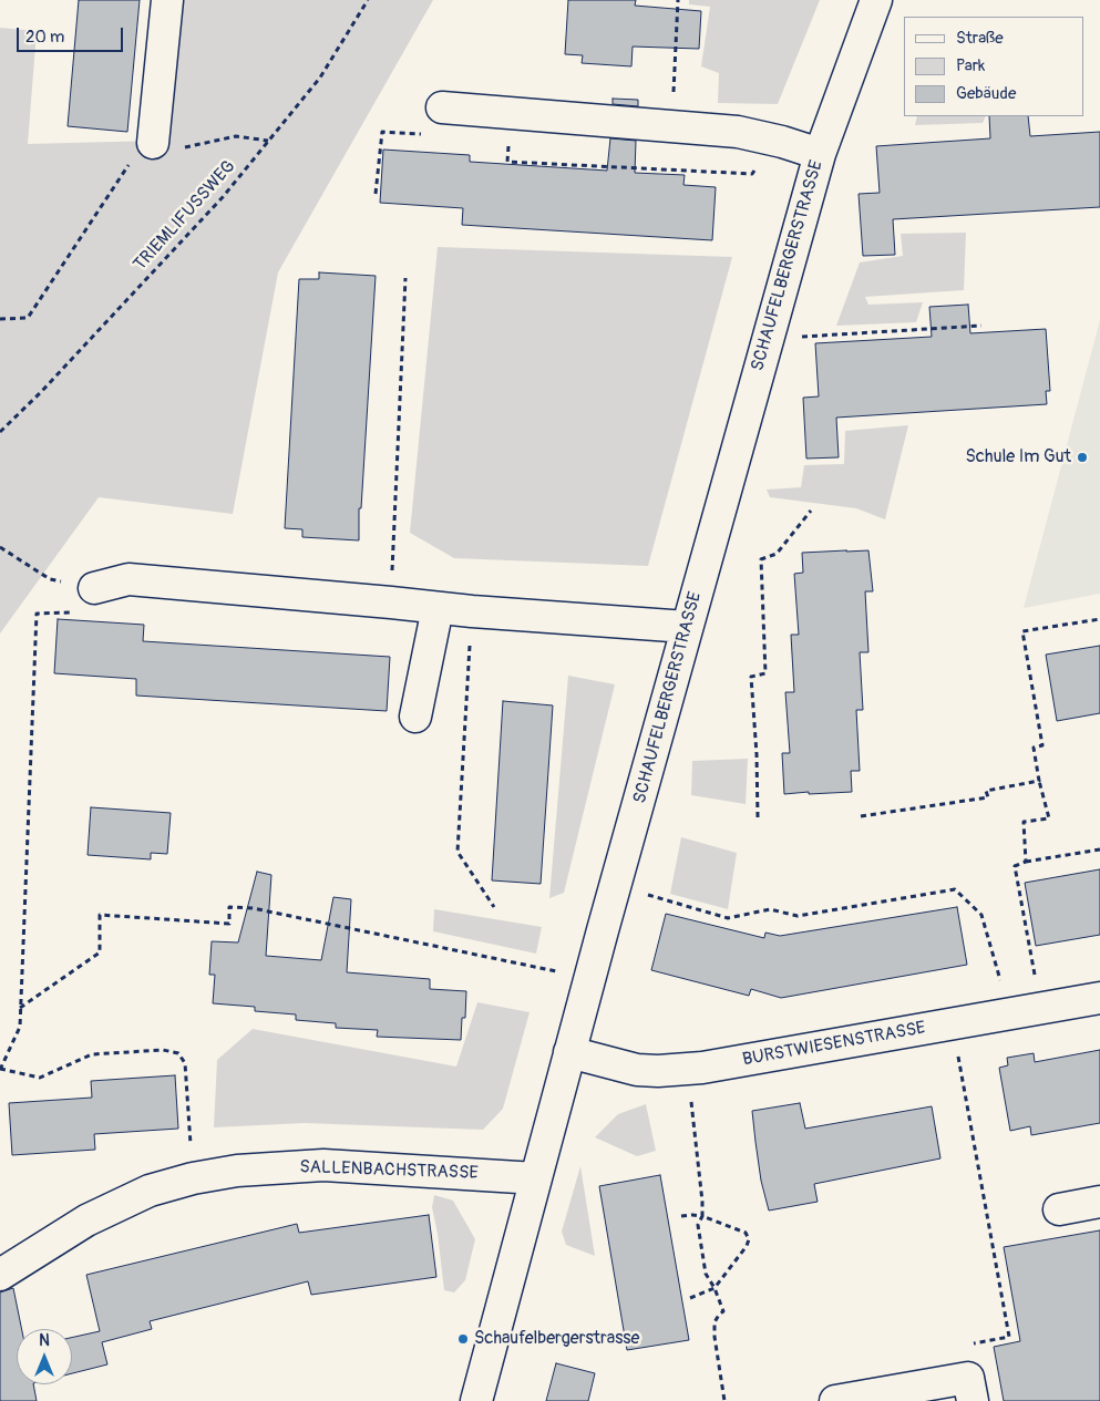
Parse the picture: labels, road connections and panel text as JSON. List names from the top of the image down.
{
  "streets": {
    "street": ["SCHAUFELBERGERSTRASSE", "BURSTWIESENSTRASSE", "SALLENBACHSTRASSE"],
    "path": ["TRIEMLIFUSSWEG"]
  },
  "crossings": [
    ["SCHAUFELBERGERSTRASSE", "BURSTWIESENSTRASSE"],
    ["SCHAUFELBERGERSTRASSE", "SALLENBACHSTRASSE"]
  ],
  "places": ["Schule Im Gut", "Schaufelbergerstrasse"],
  "legend": ["Straße", "Park", "Gebäude"],
  "scale_bar": "20 m",
  "north": "top"
}
